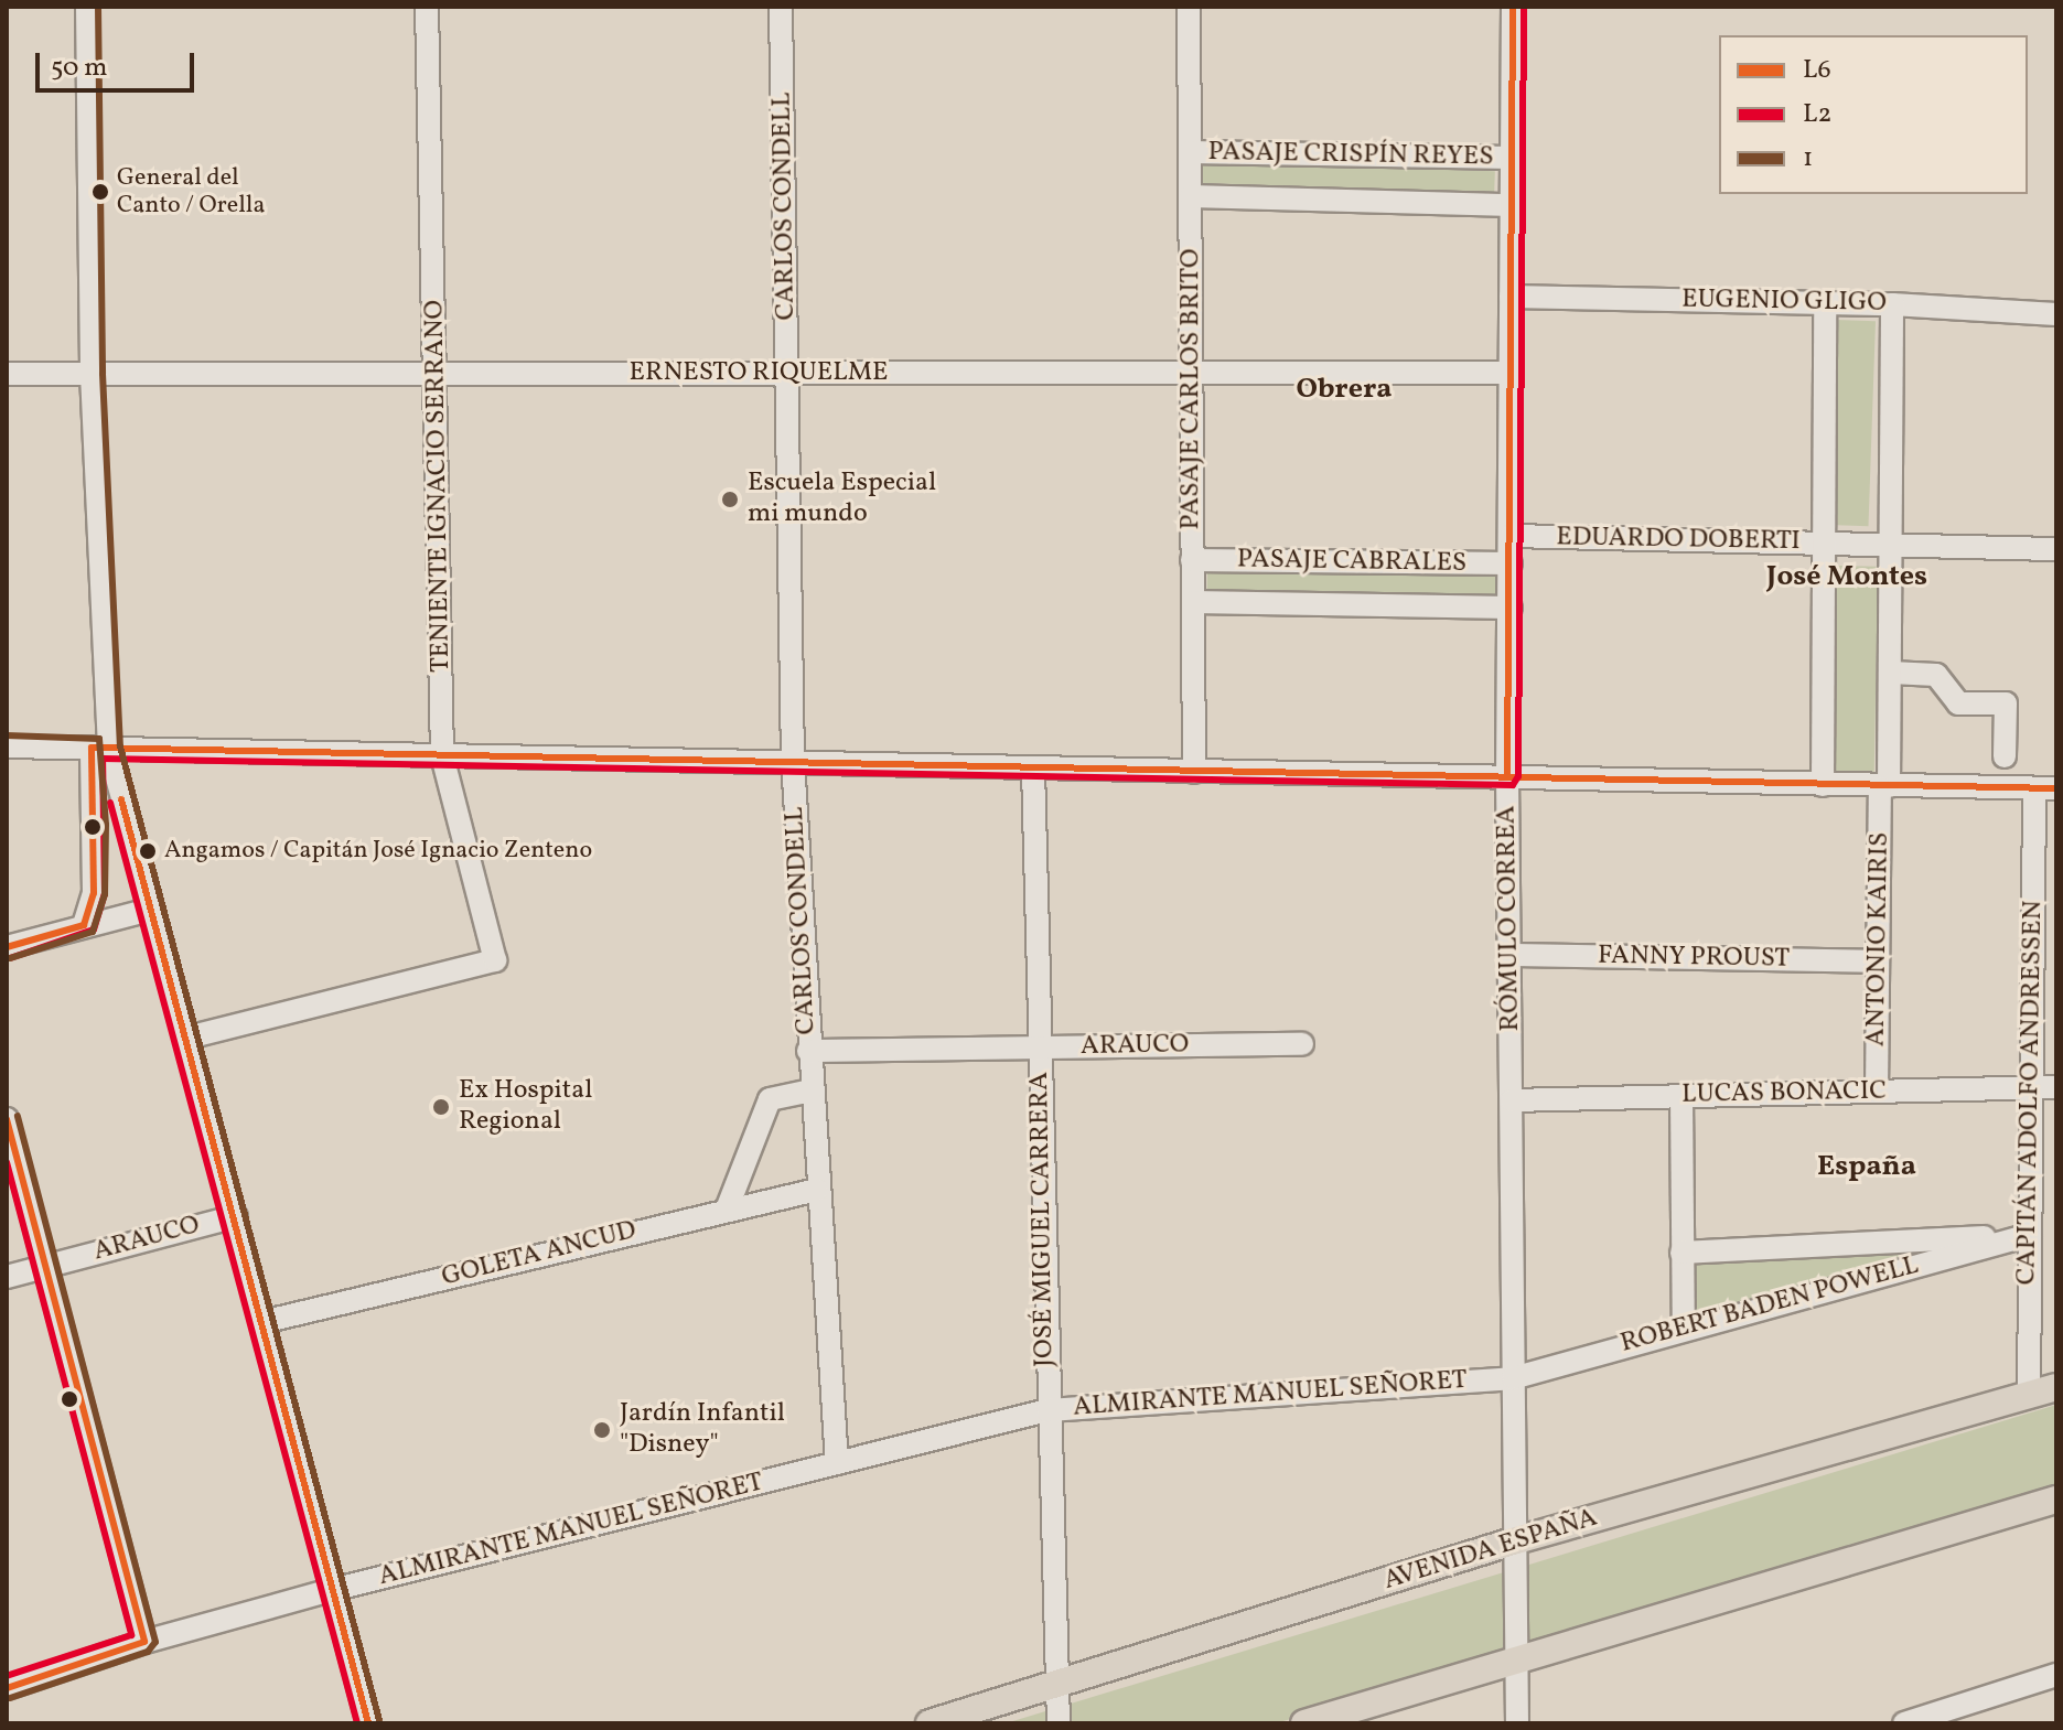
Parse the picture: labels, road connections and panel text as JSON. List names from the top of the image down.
{
  "streets": {
    "main road": ["AVENIDA ESPAÑA"],
    "street": [
      "PASAJE CRISPÍN REYES",
      "CARLOS CONDELL",
      "EUGENIO GLIGO",
      "ERNESTO RIQUELME",
      "PASAJE CARLOS BRITO",
      "TENIENTE IGNACIO SERRANO",
      "EDUARDO DOBERTI",
      "PASAJE CABRALES",
      "RÓMULO CORREA",
      "ANTONIO KAIRIS",
      "FANNY PROUST",
      "ARAUCO",
      "CAPITÁN ADOLFO ANDRESSEN",
      "LUCAS BONACIC",
      "JOSÉ MIGUEL CARRERA",
      "GOLETA ANCUD",
      "ROBERT BADEN POWELL",
      "ALMIRANTE MANUEL SEÑORET"
    ]
  },
  "crossings": [
    ["PASAJE CRISPÍN REYES", "PASAJE CARLOS BRITO"],
    ["PASAJE CRISPÍN REYES", "RÓMULO CORREA"],
    ["CARLOS CONDELL", "ERNESTO RIQUELME"],
    ["CARLOS CONDELL", "ARAUCO"],
    ["CARLOS CONDELL", "GOLETA ANCUD"],
    ["CARLOS CONDELL", "ALMIRANTE MANUEL SEÑORET"],
    ["EUGENIO GLIGO", "RÓMULO CORREA"],
    ["EUGENIO GLIGO", "ANTONIO KAIRIS"],
    ["ERNESTO RIQUELME", "PASAJE CARLOS BRITO"],
    ["ERNESTO RIQUELME", "TENIENTE IGNACIO SERRANO"],
    ["ERNESTO RIQUELME", "RÓMULO CORREA"],
    ["PASAJE CARLOS BRITO", "PASAJE CABRALES"],
    ["EDUARDO DOBERTI", "RÓMULO CORREA"],
    ["EDUARDO DOBERTI", "ANTONIO KAIRIS"],
    ["PASAJE CABRALES", "RÓMULO CORREA"],
    ["RÓMULO CORREA", "FANNY PROUST"],
    ["RÓMULO CORREA", "LUCAS BONACIC"],
    ["RÓMULO CORREA", "ROBERT BADEN POWELL"],
    ["RÓMULO CORREA", "ALMIRANTE MANUEL SEÑORET"],
    ["RÓMULO CORREA", "AVENIDA ESPAÑA"],
    ["ANTONIO KAIRIS", "FANNY PROUST"],
    ["ANTONIO KAIRIS", "LUCAS BONACIC"],
    ["ARAUCO", "JOSÉ MIGUEL CARRERA"],
    ["CAPITÁN ADOLFO ANDRESSEN", "LUCAS BONACIC"],
    ["CAPITÁN ADOLFO ANDRESSEN", "ROBERT BADEN POWELL"],
    ["CAPITÁN ADOLFO ANDRESSEN", "AVENIDA ESPAÑA"],
    ["JOSÉ MIGUEL CARRERA", "ALMIRANTE MANUEL SEÑORET"],
    ["JOSÉ MIGUEL CARRERA", "AVENIDA ESPAÑA"],
    ["ROBERT BADEN POWELL", "ALMIRANTE MANUEL SEÑORET"]
  ],
  "districts": ["Obrera", "José Montes", "España"],
  "places": [
    "General del Canto / Orella",
    "Escuela Especial mi mundo",
    "Angamos / Capitán José Ignacio Zenteno",
    "Ex Hospital Regional",
    "Jardín Infantil \"Disney\""
  ],
  "lines": ["transit line L6", "transit line L2", "transit line 1"],
  "legend": ["L6", "L2", "1"],
  "scale_bar": "50 m"
}
